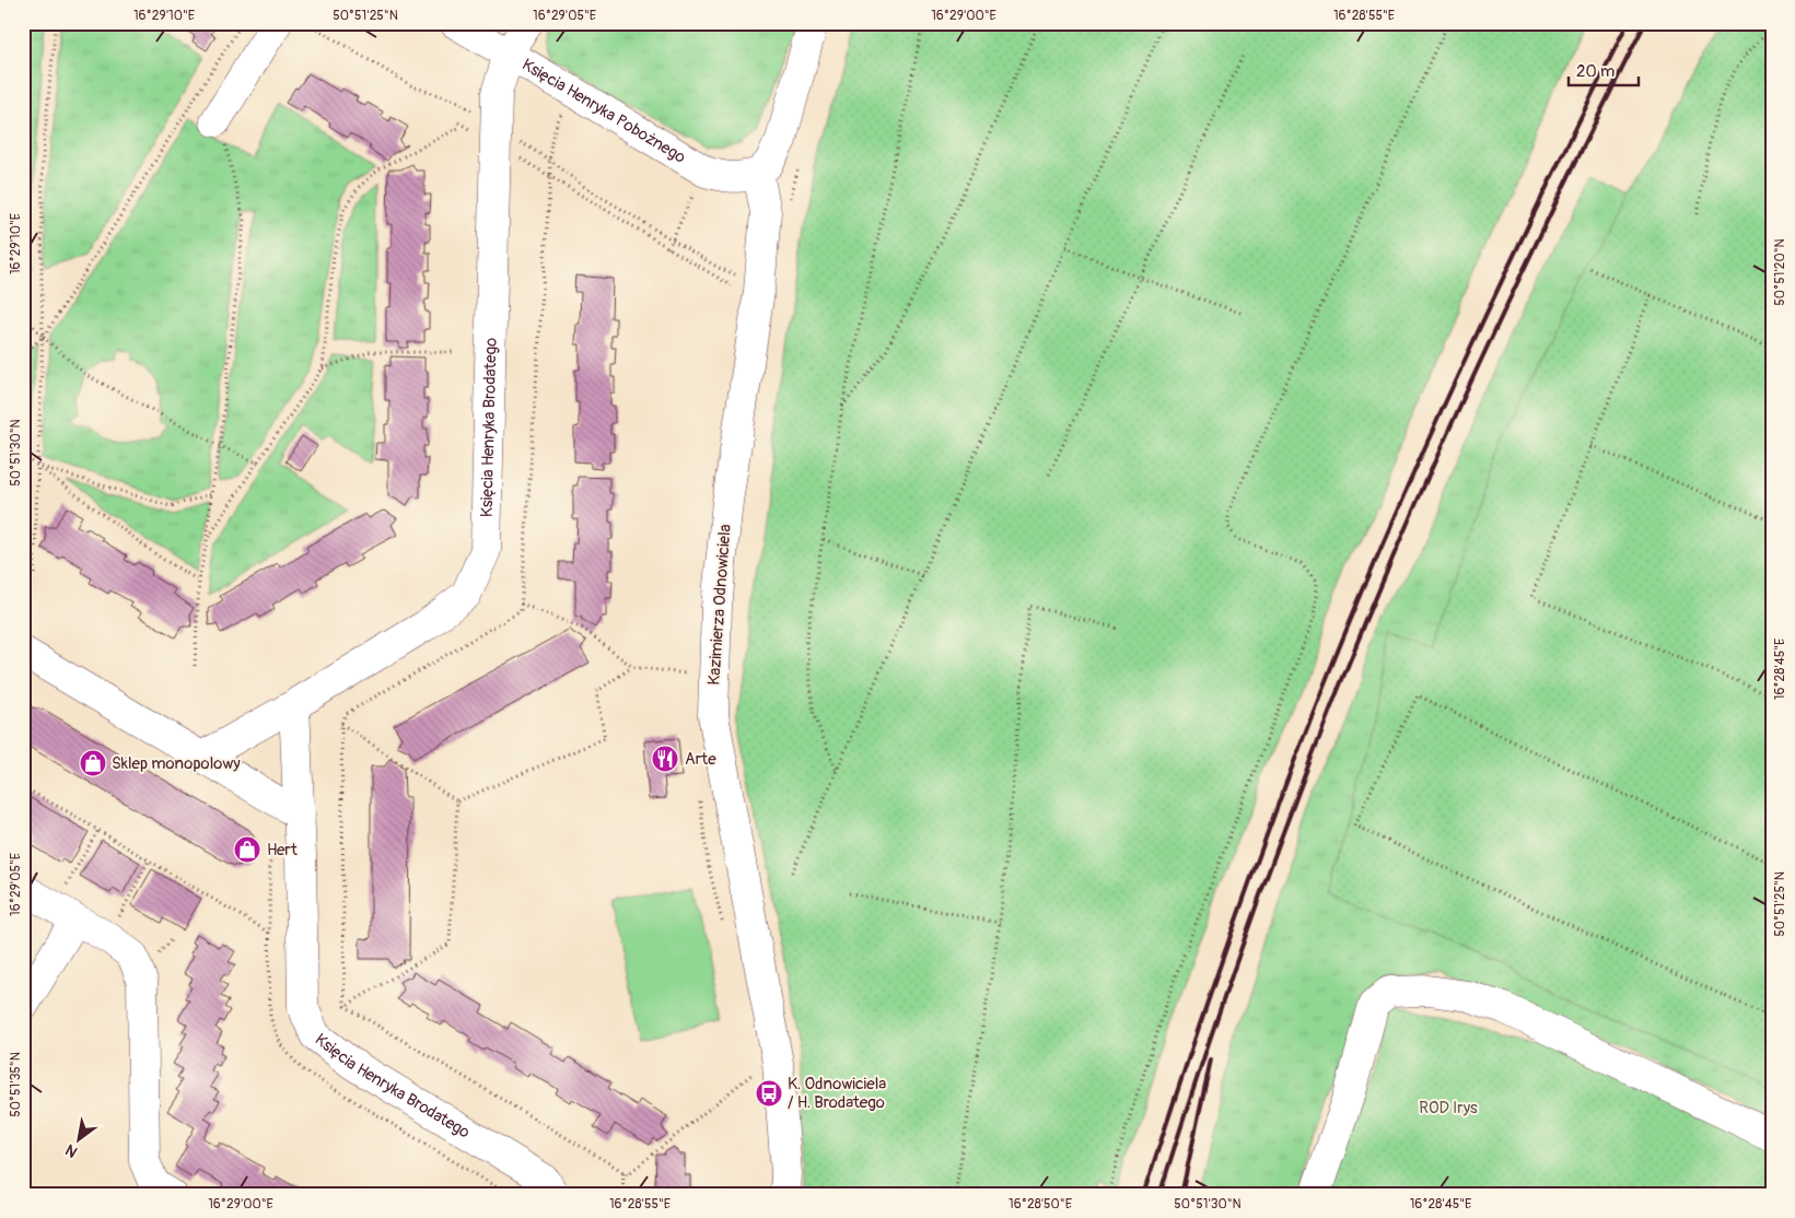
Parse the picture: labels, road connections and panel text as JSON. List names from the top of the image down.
{
  "streets": {
    "street": ["Księcia Henryka Pobożnego", "Księcia Henryka Brodatego", "Kazimierza Odnowiciela"]
  },
  "crossings": [
    ["Księcia Henryka Pobożnego", "Księcia Henryka Brodatego"],
    ["Księcia Henryka Pobożnego", "Kazimierza Odnowiciela"]
  ],
  "parks": ["ROD Irys"],
  "places": {
    "restaurant": ["Arte"],
    "shop": ["Sklep monopolowy", "Hert"],
    "bus stop": ["K. Odnowiciela / H. Brodatego"]
  },
  "scale_bar": "20 m",
  "north": "bottom left",
  "coordinates": [
    "16°29'10\"E",
    "50°51'25\"N",
    "16°29'05\"E",
    "16°29'00\"E",
    "16°28'55\"E",
    "50°51'20\"N",
    "50°51'30\"N",
    "16°28'45\"E",
    "50°51'35\"N",
    "16°28'50\"E"
  ]
}
